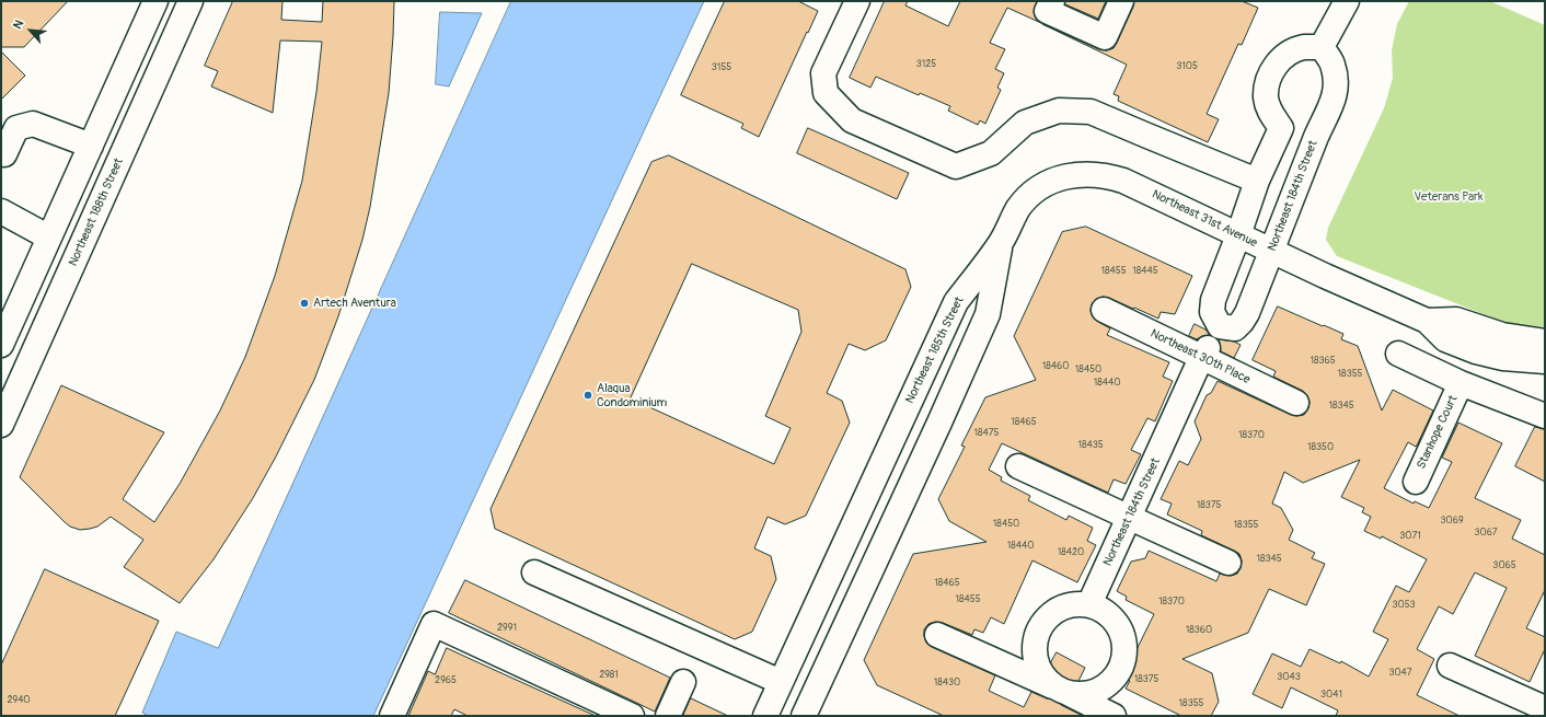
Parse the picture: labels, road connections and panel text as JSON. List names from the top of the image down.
{
  "streets": {
    "street": [
      "Northeast 184th Street",
      "Northeast 188th Street",
      "Northeast 31st Avenue",
      "Northeast 185th Street",
      "Northeast 30th Place",
      "Stanhope Court"
    ]
  },
  "crossings": [
    ["Northeast 184th Street", "Northeast 31st Avenue"],
    ["Northeast 184th Street", "Northeast 30th Place"],
    ["Northeast 31st Avenue", "Northeast 185th Street"]
  ],
  "parks": ["Veterans Park"],
  "places": ["Artech Aventura", "Alaqua Condominium"],
  "house_numbers": [
    "3125",
    "3105",
    "3155",
    "18455",
    "18445",
    "18365",
    "18460",
    "18450",
    "18355",
    "18440",
    "18345",
    "18465",
    "18475",
    "18370",
    "18435",
    "18350",
    "18375",
    "3069",
    "18450",
    "18355",
    "3067",
    "3071",
    "18440",
    "18420",
    "18345",
    "3065",
    "18465",
    "18455",
    "18370",
    "3053",
    "2991",
    "18360",
    "3047",
    "2981",
    "3043",
    "18375",
    "2965",
    "18430",
    "3041",
    "2940",
    "18355"
  ],
  "north": "top left"
}
